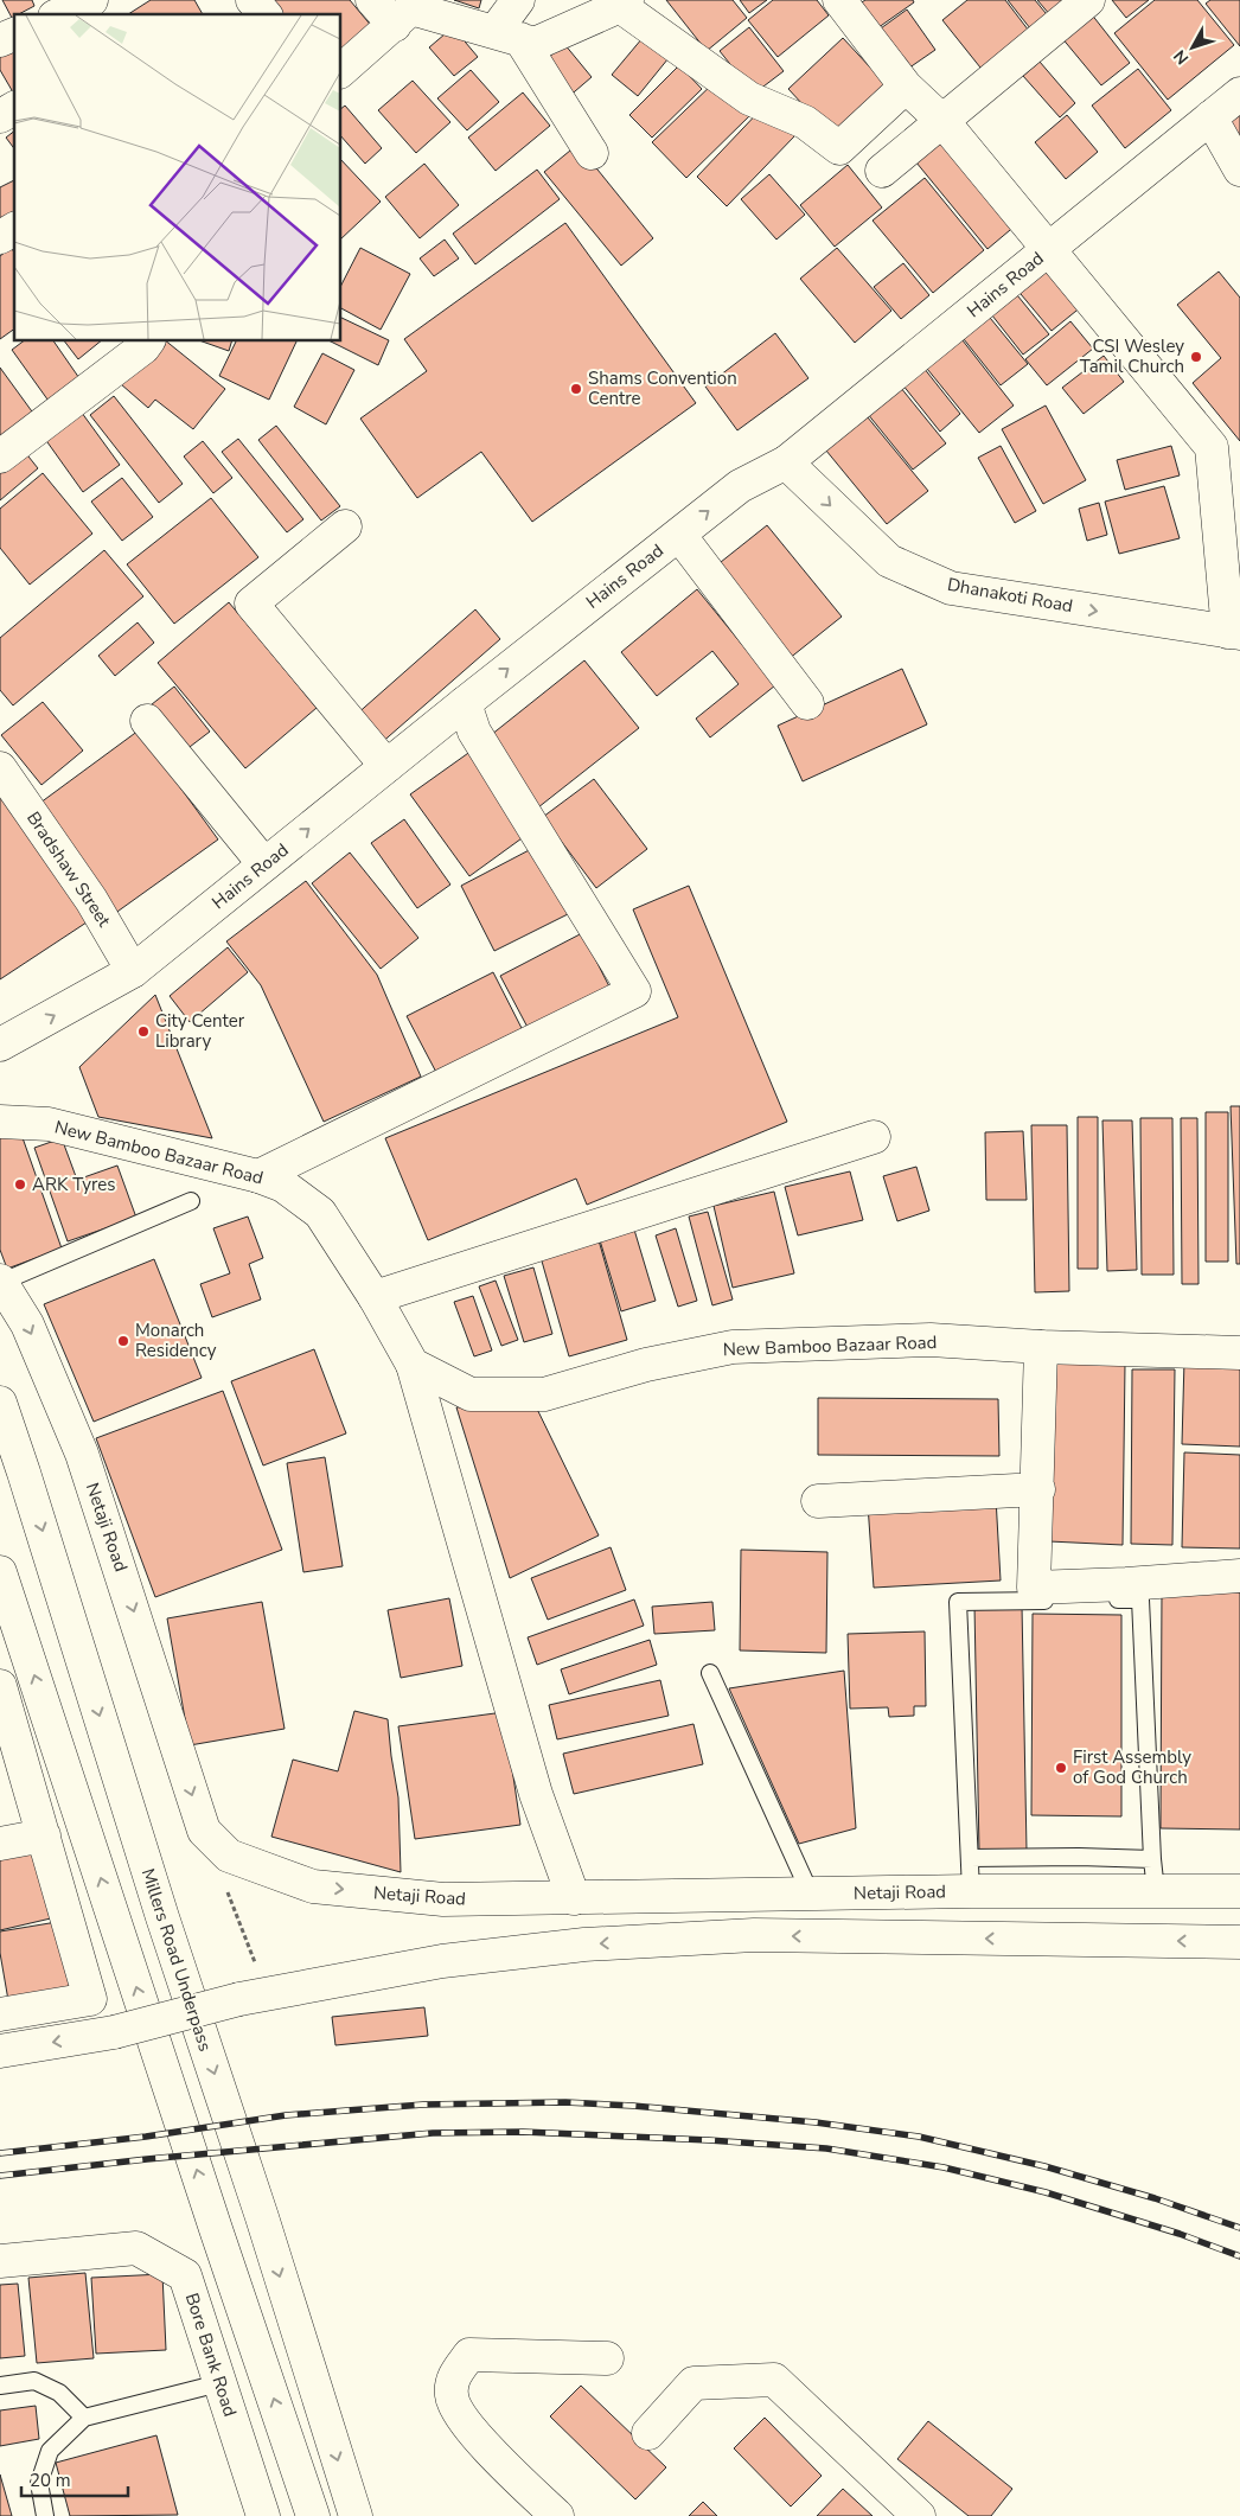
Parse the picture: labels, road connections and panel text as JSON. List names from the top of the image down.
{
  "streets": {
    "street": [
      "Hains Road",
      "Dhanakoti Road",
      "Bradshaw Street",
      "New Bamboo Bazaar Road",
      "Netaji Road",
      "Millers Road Underpass",
      "Bore Bank Road"
    ]
  },
  "crossings": [
    ["Hains Road", "Dhanakoti Road"],
    ["Hains Road", "Bradshaw Street"]
  ],
  "one_way": ["Hains Road", "Dhanakoti Road"],
  "places": [
    "CSI Wesley Tamil Church",
    "Shams Convention Centre",
    "City Center Library",
    "ARK Tyres",
    "Monarch Residency",
    "First Assembly of God Church"
  ],
  "scale_bar": "20 m",
  "north": "bottom left"
}
